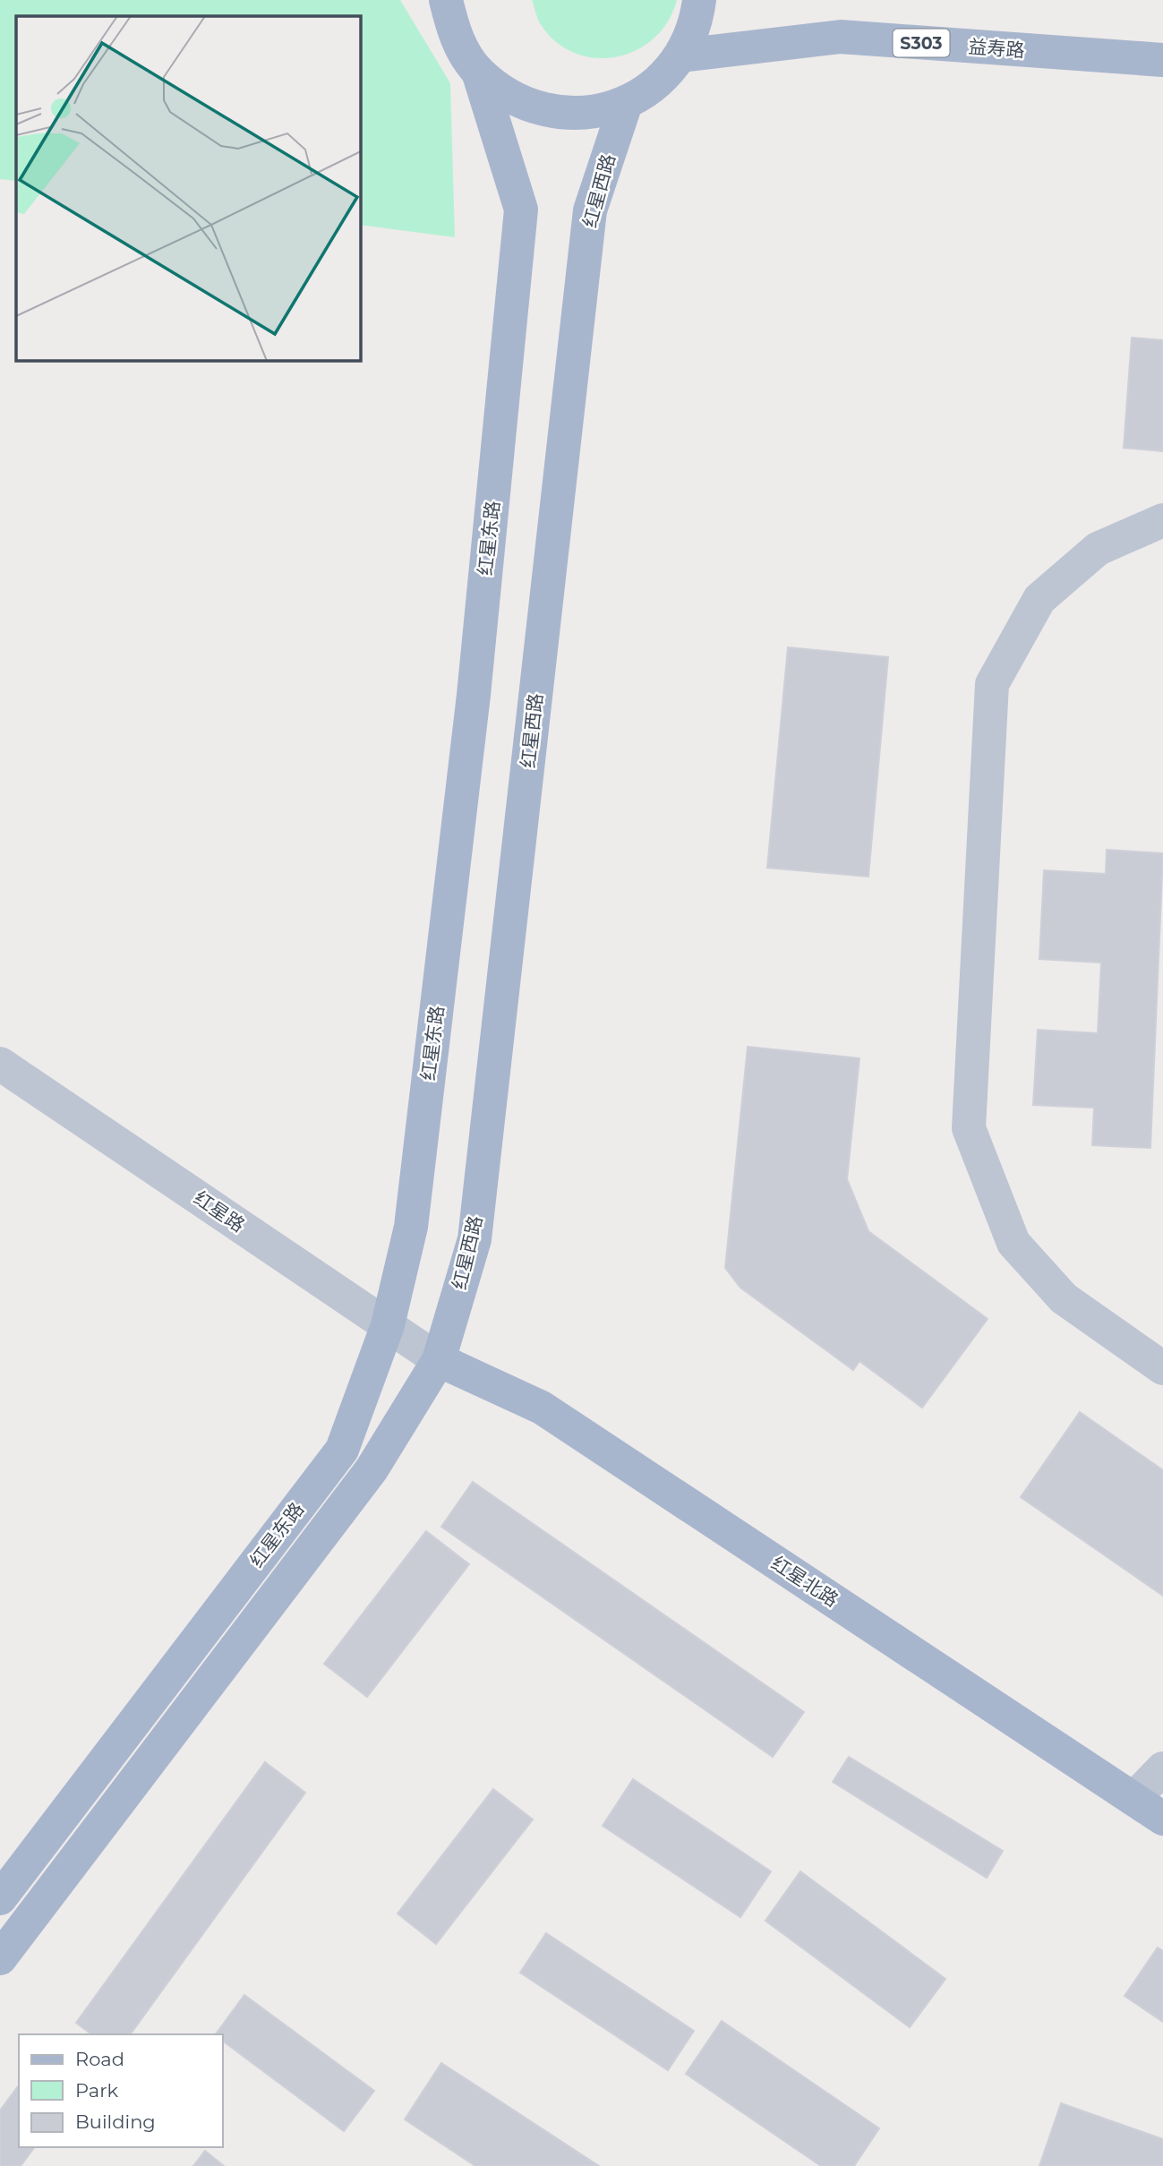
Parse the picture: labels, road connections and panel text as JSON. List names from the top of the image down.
{
  "streets": {
    "main road": [
      "S303",
      "益寿路",
      "红星西路",
      "红星东路",
      "红星北路"
    ],
    "street": ["红星路"]
  },
  "crossings": [
    ["红星西路", "红星东路"],
    ["红星西路", "红星路"],
    ["红星西路", "红星北路"],
    ["红星东路", "红星路"],
    ["红星东路", "红星北路"],
    ["红星路", "红星北路"]
  ],
  "legend": ["Road", "Park", "Building"]
}
